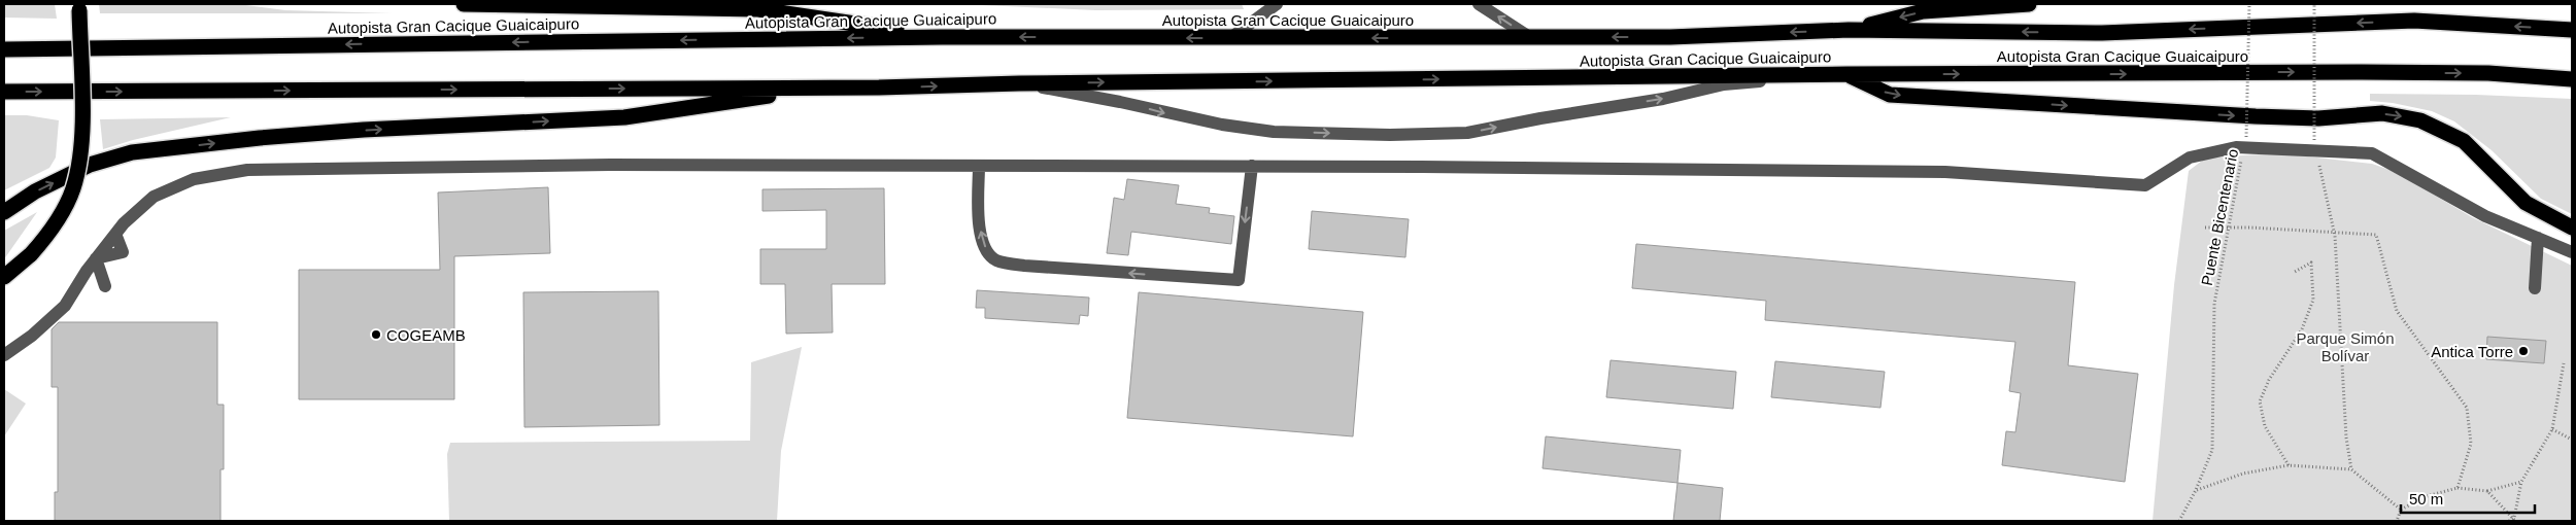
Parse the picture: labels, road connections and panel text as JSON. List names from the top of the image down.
{
  "streets": {
    "highway": ["Autopista Gran Cacique Guaicaipuro"],
    "path": ["Puente Bicentenario"]
  },
  "parks": ["Parque Simón Bolívar"],
  "places": ["COGEAMB", "Antica Torre"],
  "scale_bar": "50 m"
}
